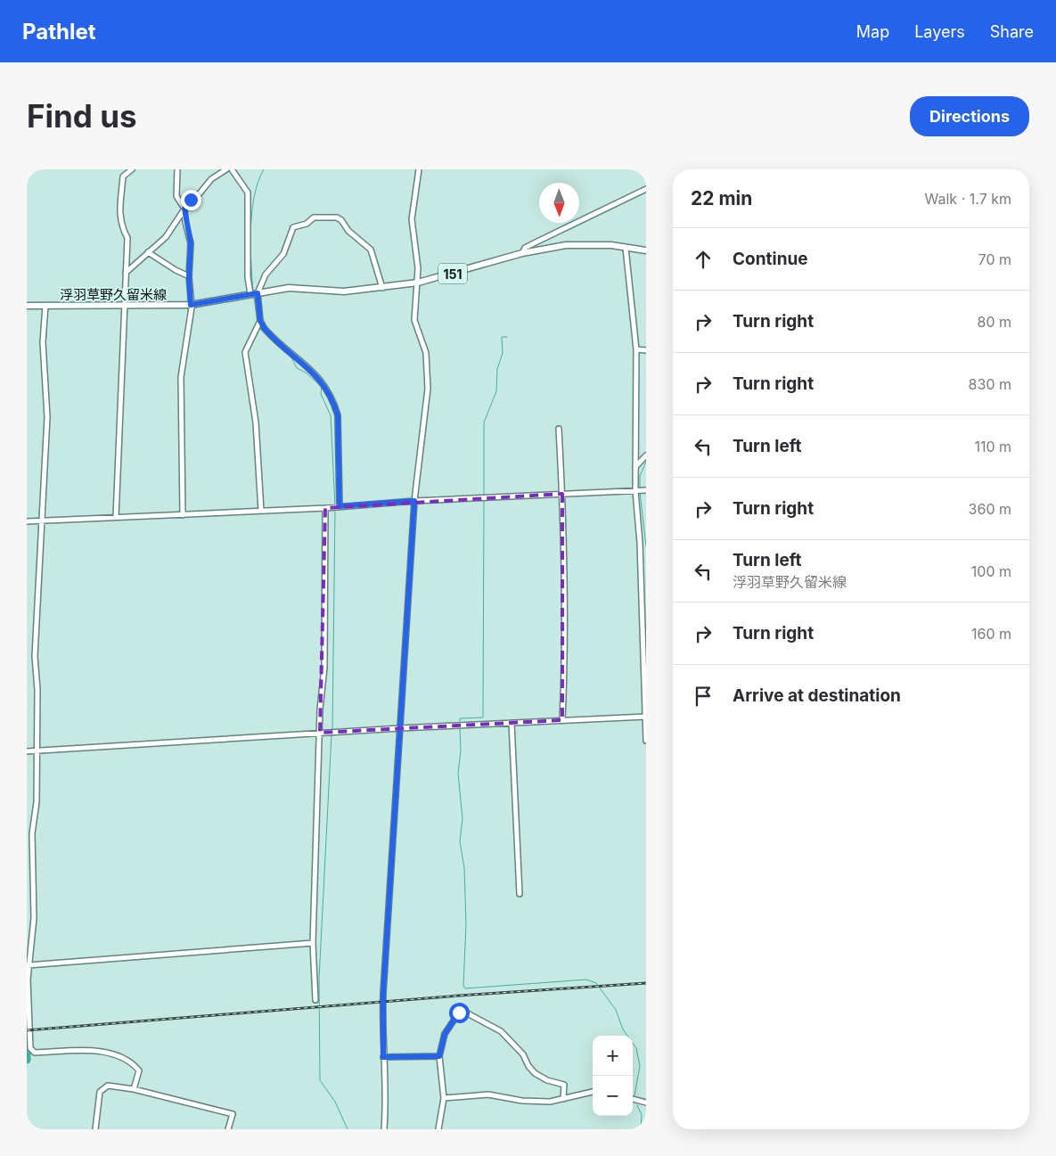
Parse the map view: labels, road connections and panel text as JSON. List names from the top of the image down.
{
  "streets": {
    "main road": ["151", "浮羽草野久留米線"]
  },
  "north": "bottom",
  "page": {
    "header": "Pathlet",
    "nav": ["Map", "Layers", "Share"],
    "buttons": "Directions",
    "title": "Find us",
    "heading": ["22 min", "Walk · 1.7 km"],
    "list": [
      ["Continue", "70 m"],
      ["Turn right", "80 m"],
      ["Turn right", "830 m"],
      ["Turn left", "110 m"],
      ["Turn right", "360 m"],
      ["Turn left", "浮羽草野久留米線", "100 m"],
      ["Turn right", "160 m"],
      "Arrive at destination"
    ],
    "map_buttons": ["+", "−"]
  }
}
